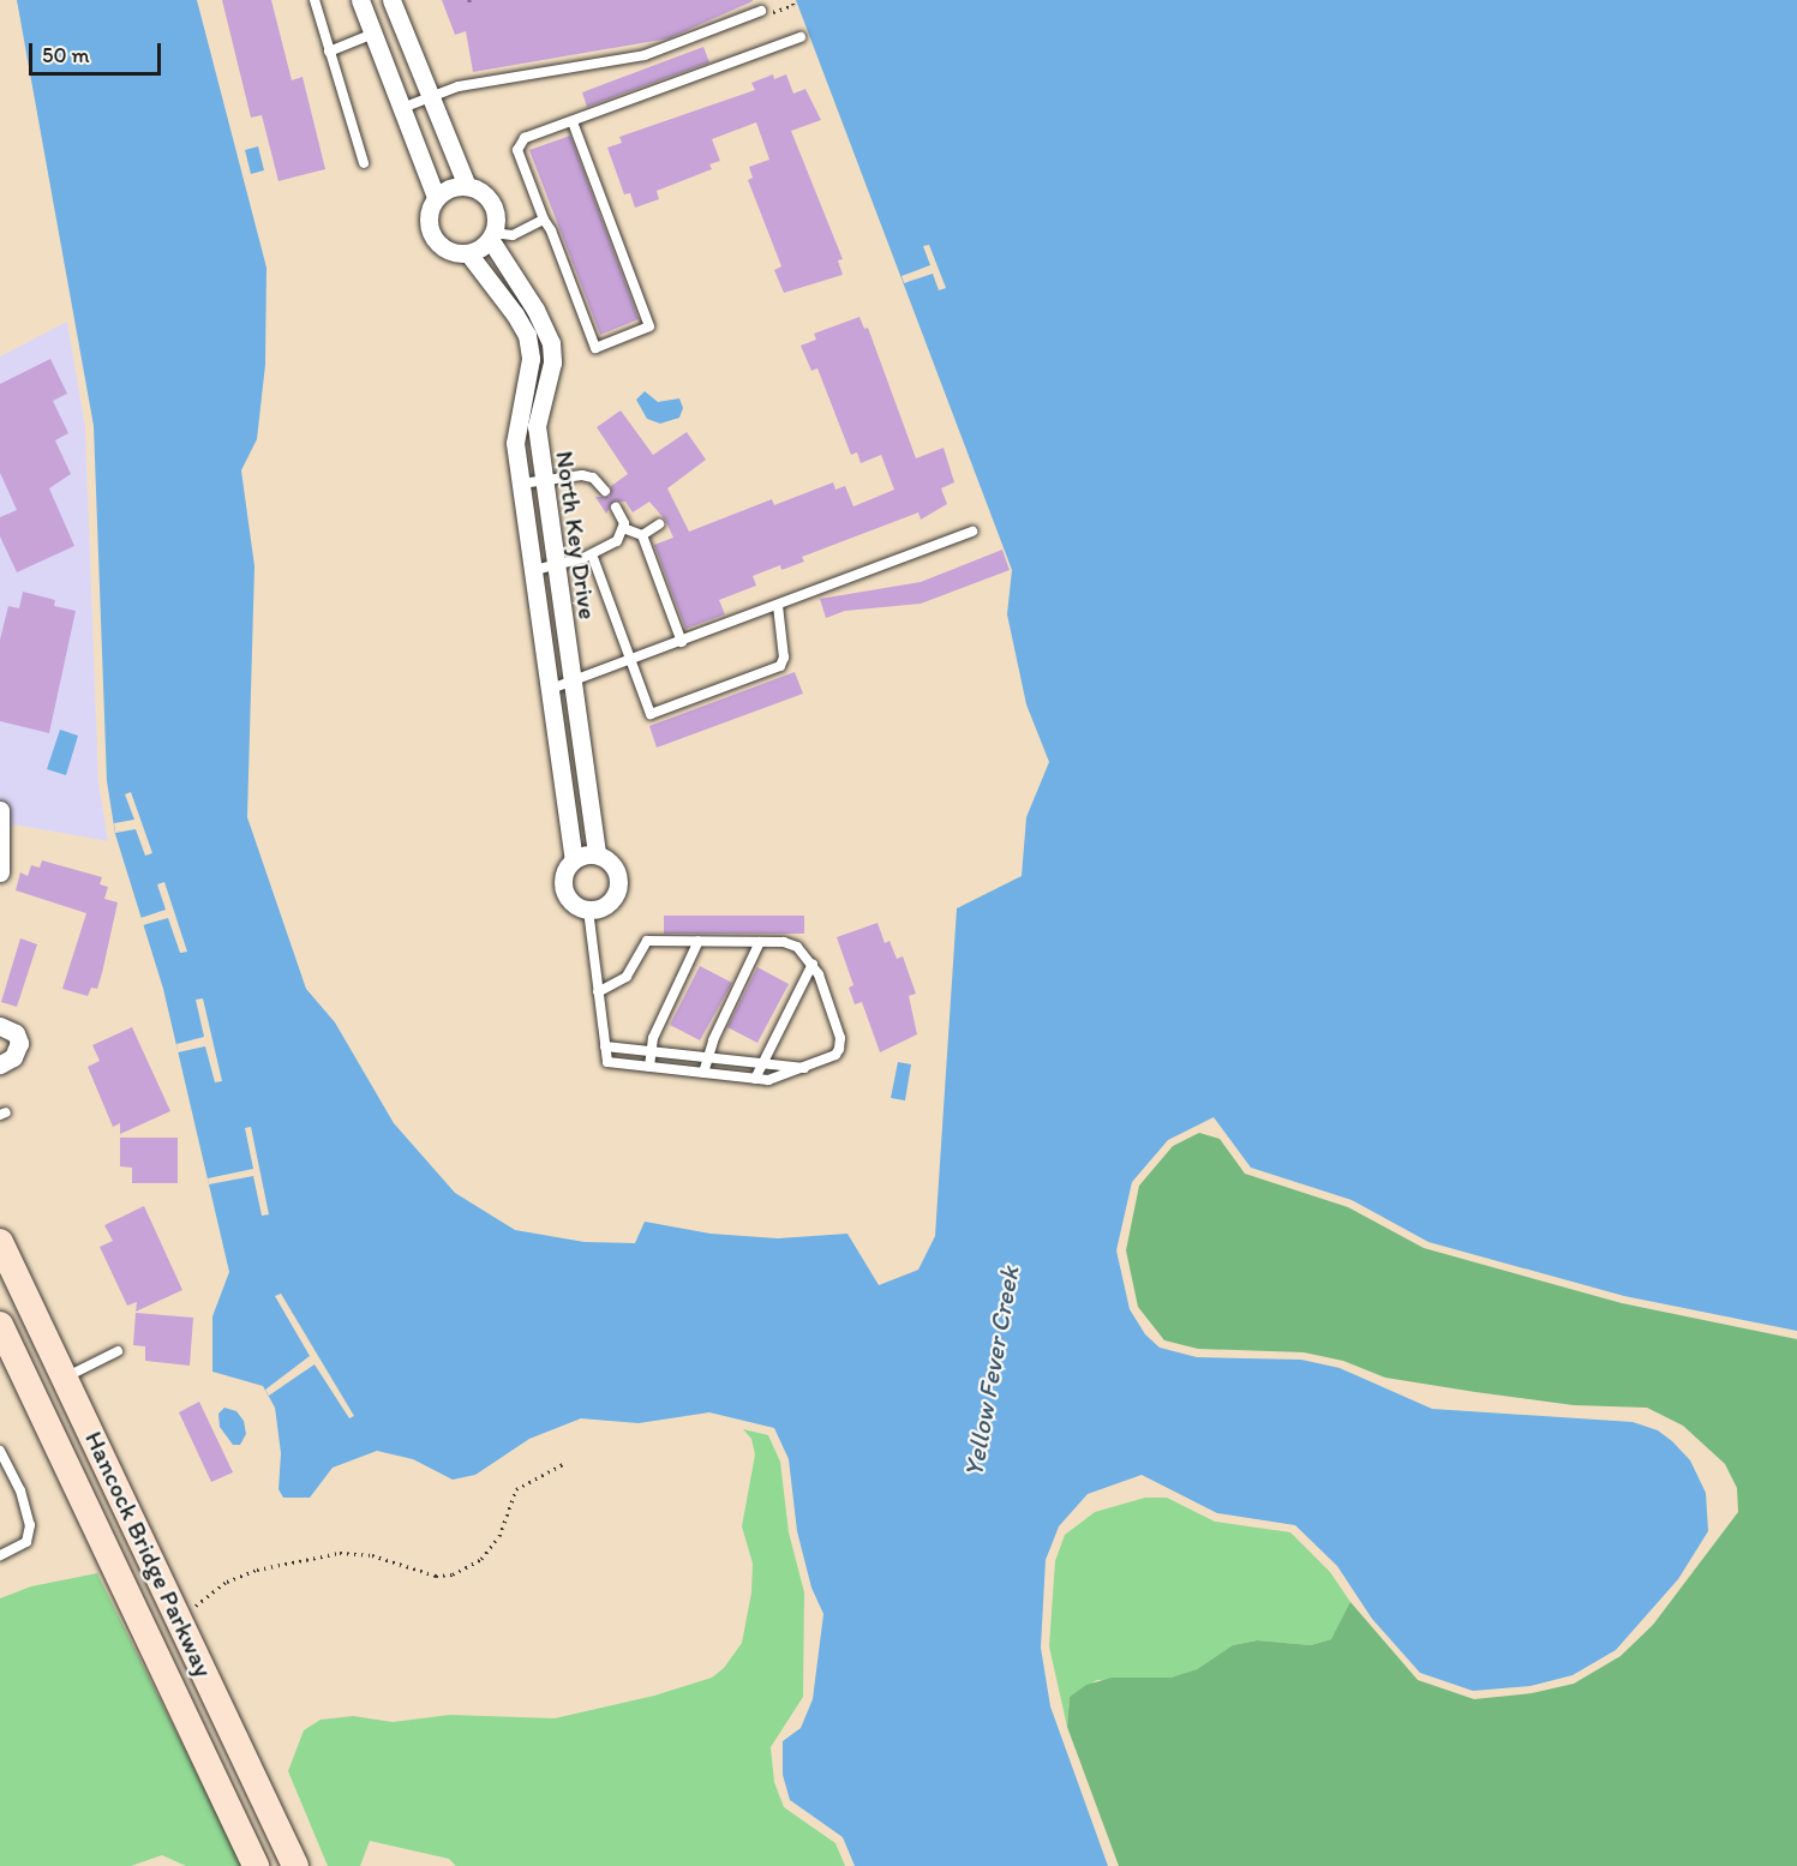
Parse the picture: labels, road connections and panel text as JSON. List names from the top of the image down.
{
  "streets": {
    "main road": ["Hancock Bridge Parkway"],
    "street": ["North Key Drive"]
  },
  "water": ["Yellow Fever Creek"],
  "scale_bar": "50 m"
}
